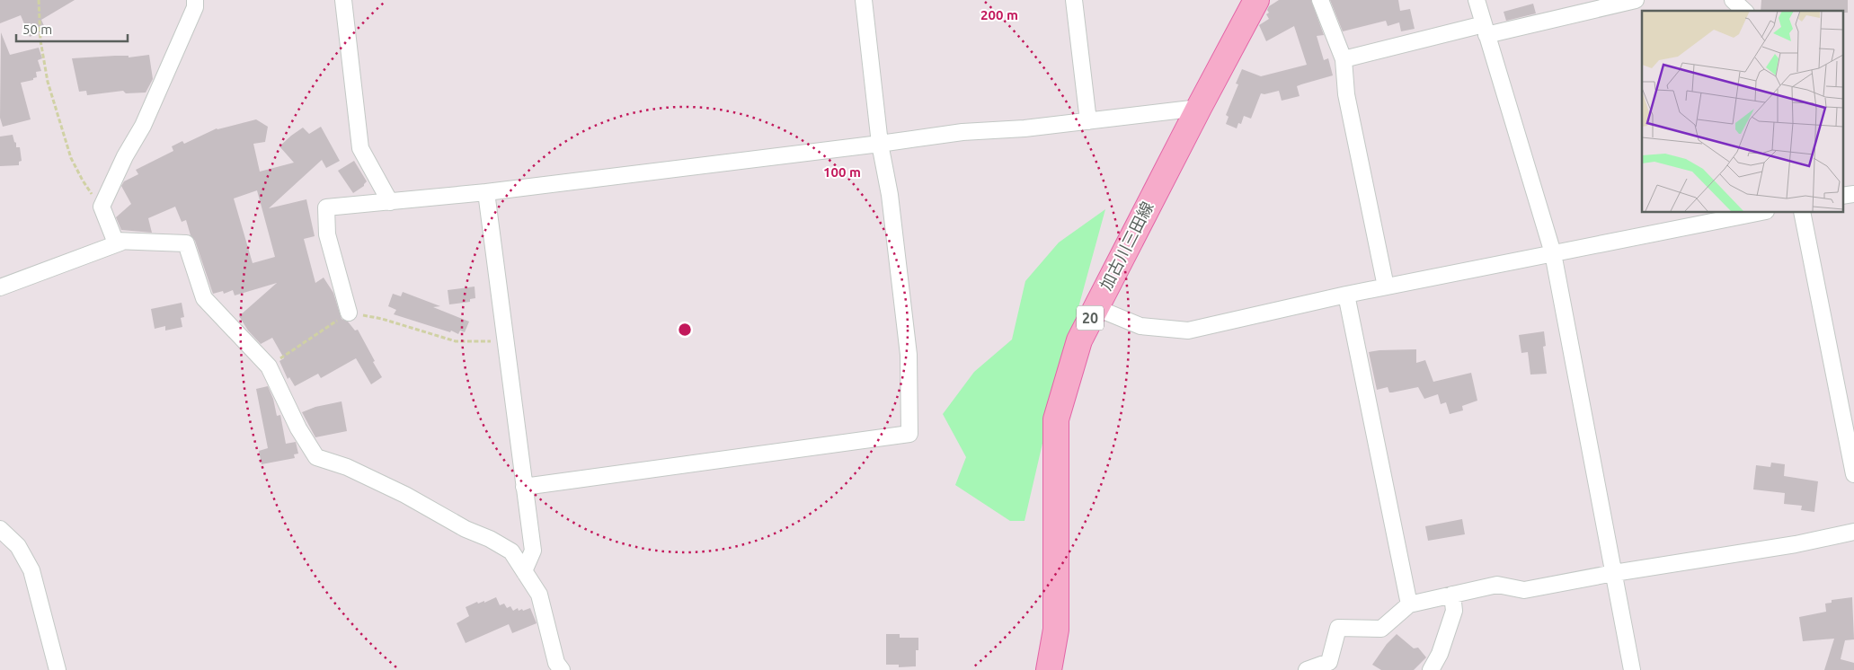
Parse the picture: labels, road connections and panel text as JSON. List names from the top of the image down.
{
  "streets": {
    "main road": ["加古川三田線", "20"]
  },
  "scale_bar": "50 m",
  "rings": ["200 m", "100 m"]
}
